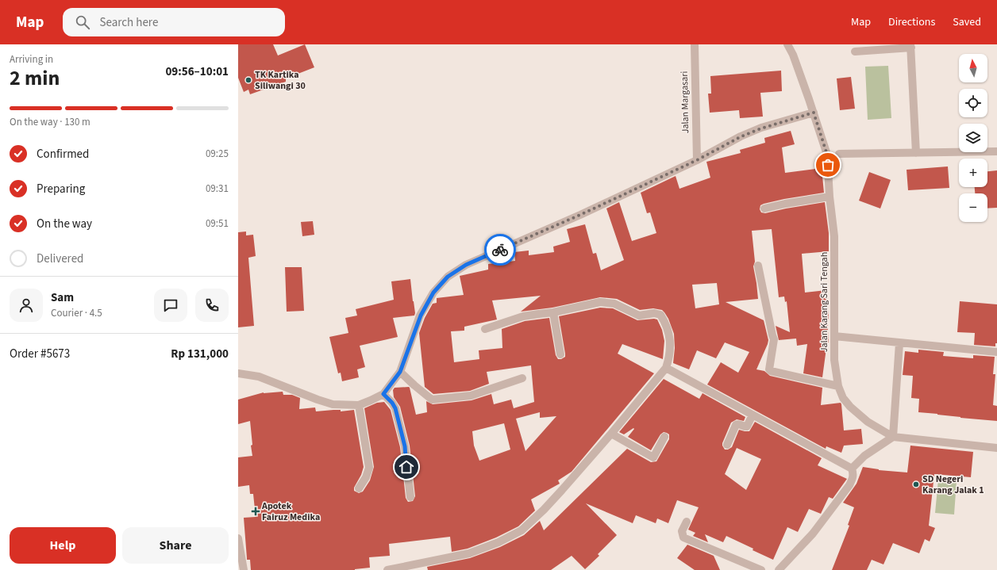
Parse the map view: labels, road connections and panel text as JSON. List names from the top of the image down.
{
  "streets": {
    "street": ["Jalan Margasari", "Jalan Karang Sari Tengah"]
  },
  "places": {
    "other": ["TK Kartika Siliwangi 30", "SD Negeri Karang Jalak 1"],
    "health": ["Apotek Fairuz Medika"]
  },
  "north": "top",
  "page": {
    "header": "Map",
    "search": "Search here",
    "nav": ["Map", "Directions", "Saved"],
    "heading": ["2 min", "Arriving in", "09:56–10:01"],
    "panel": [
      "Sam",
      "Courier · 4.5",
      "Order #5673",
      "Rp 131,000"
    ],
    "map_buttons": ["+", "−"],
    "bar": "On the way · 130 m",
    "list": [
      ["Confirmed", "09:25"],
      ["Preparing", "09:31"],
      ["On the way", "09:51"],
      "Delivered"
    ],
    "buttons": ["Help", "Share"]
  }
}
